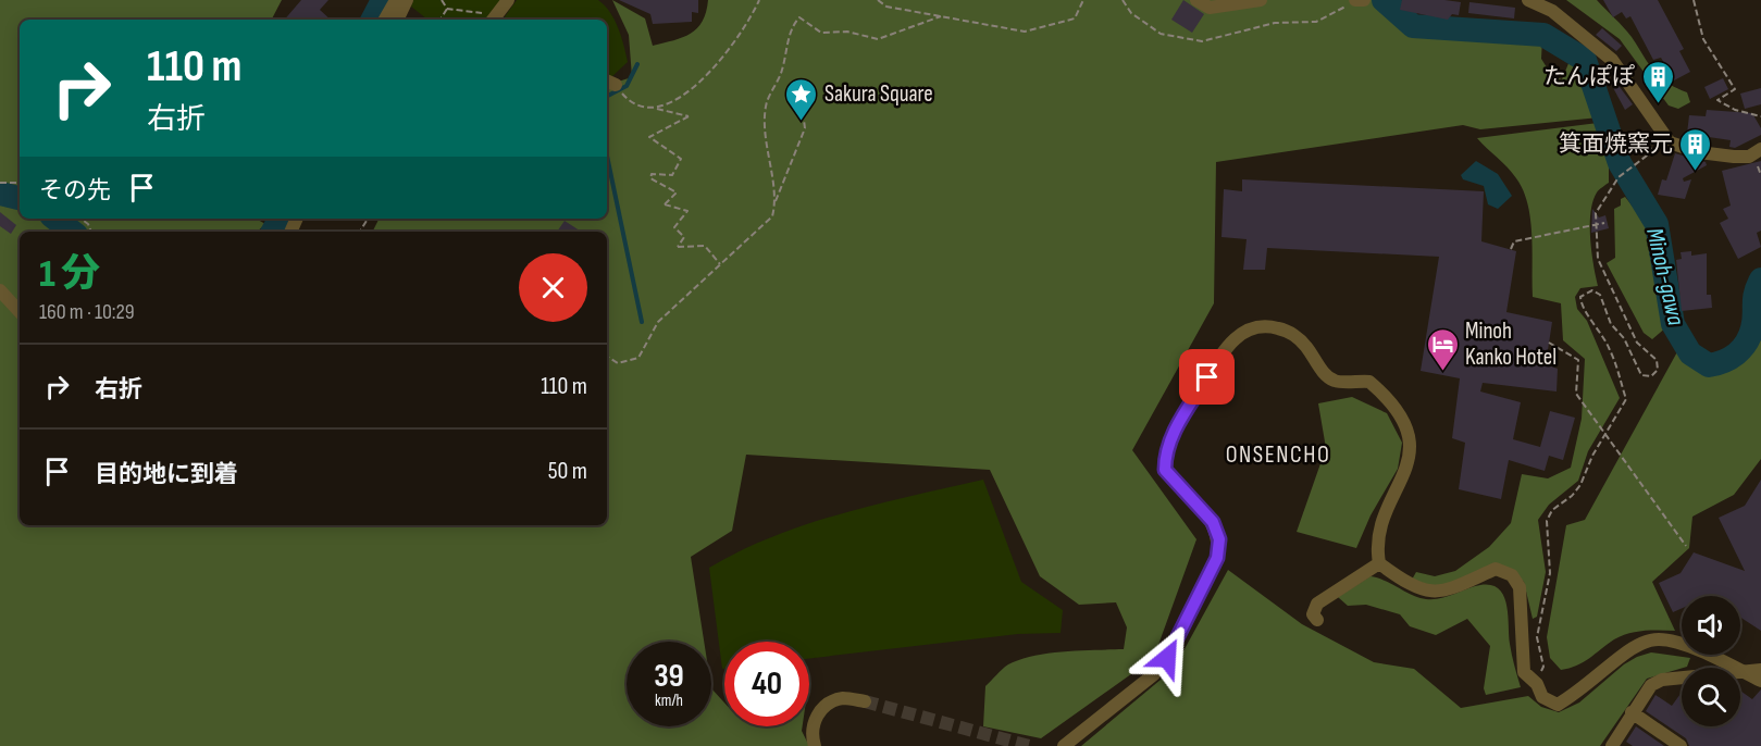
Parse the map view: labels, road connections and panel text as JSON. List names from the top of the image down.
{
  "districts": ["ONSENCHO"],
  "water": ["Minoh-gawa"],
  "places": {
    "building": ["たんぽぽ", "箕面焼窯元"],
    "place": ["Sakura Square"],
    "hotel": ["Minoh Kanko Hotel"]
  },
  "page": {
    "turn": ["110 m", "右折"],
    "then": "その先",
    "heading": ["1 分", "160 m · 10:29"],
    "list": [
      {
        "name": "右折",
        "value": "110 m"
      },
      {
        "name": "目的地に到着",
        "value": "50 m"
      }
    ],
    "speed": "39 km/h",
    "limit": "40"
  }
}
